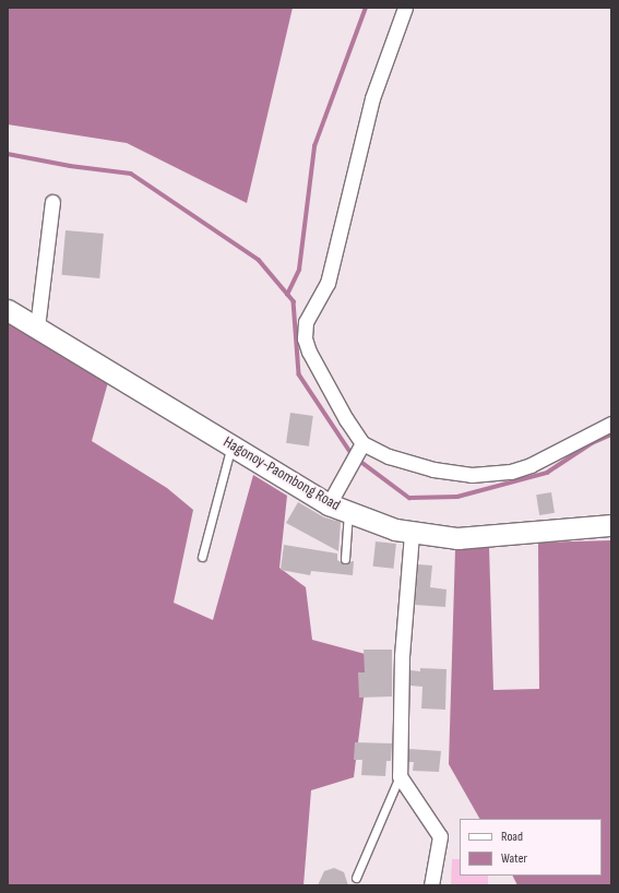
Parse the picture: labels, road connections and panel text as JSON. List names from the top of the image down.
{
  "streets": {
    "main road": ["Hagonoy-Paombong Road"]
  },
  "legend": ["Road", "Water"]
}
